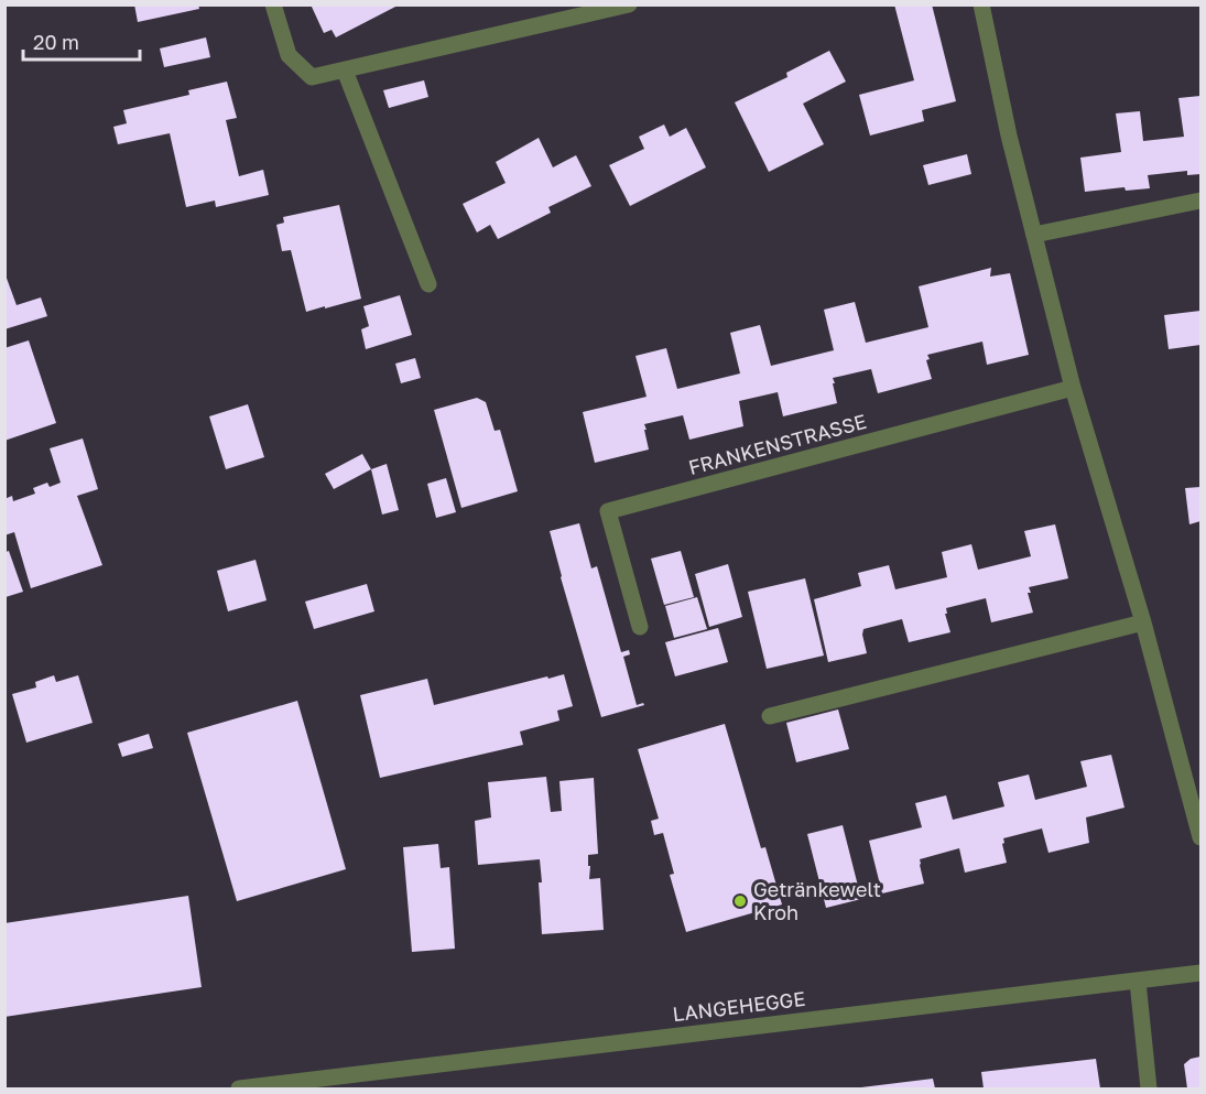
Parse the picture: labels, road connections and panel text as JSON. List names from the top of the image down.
{
  "streets": {
    "street": ["FRANKENSTRASSE", "LANGEHEGGE"]
  },
  "places": ["Getränkewelt Kroh"],
  "scale_bar": "20 m"
}
